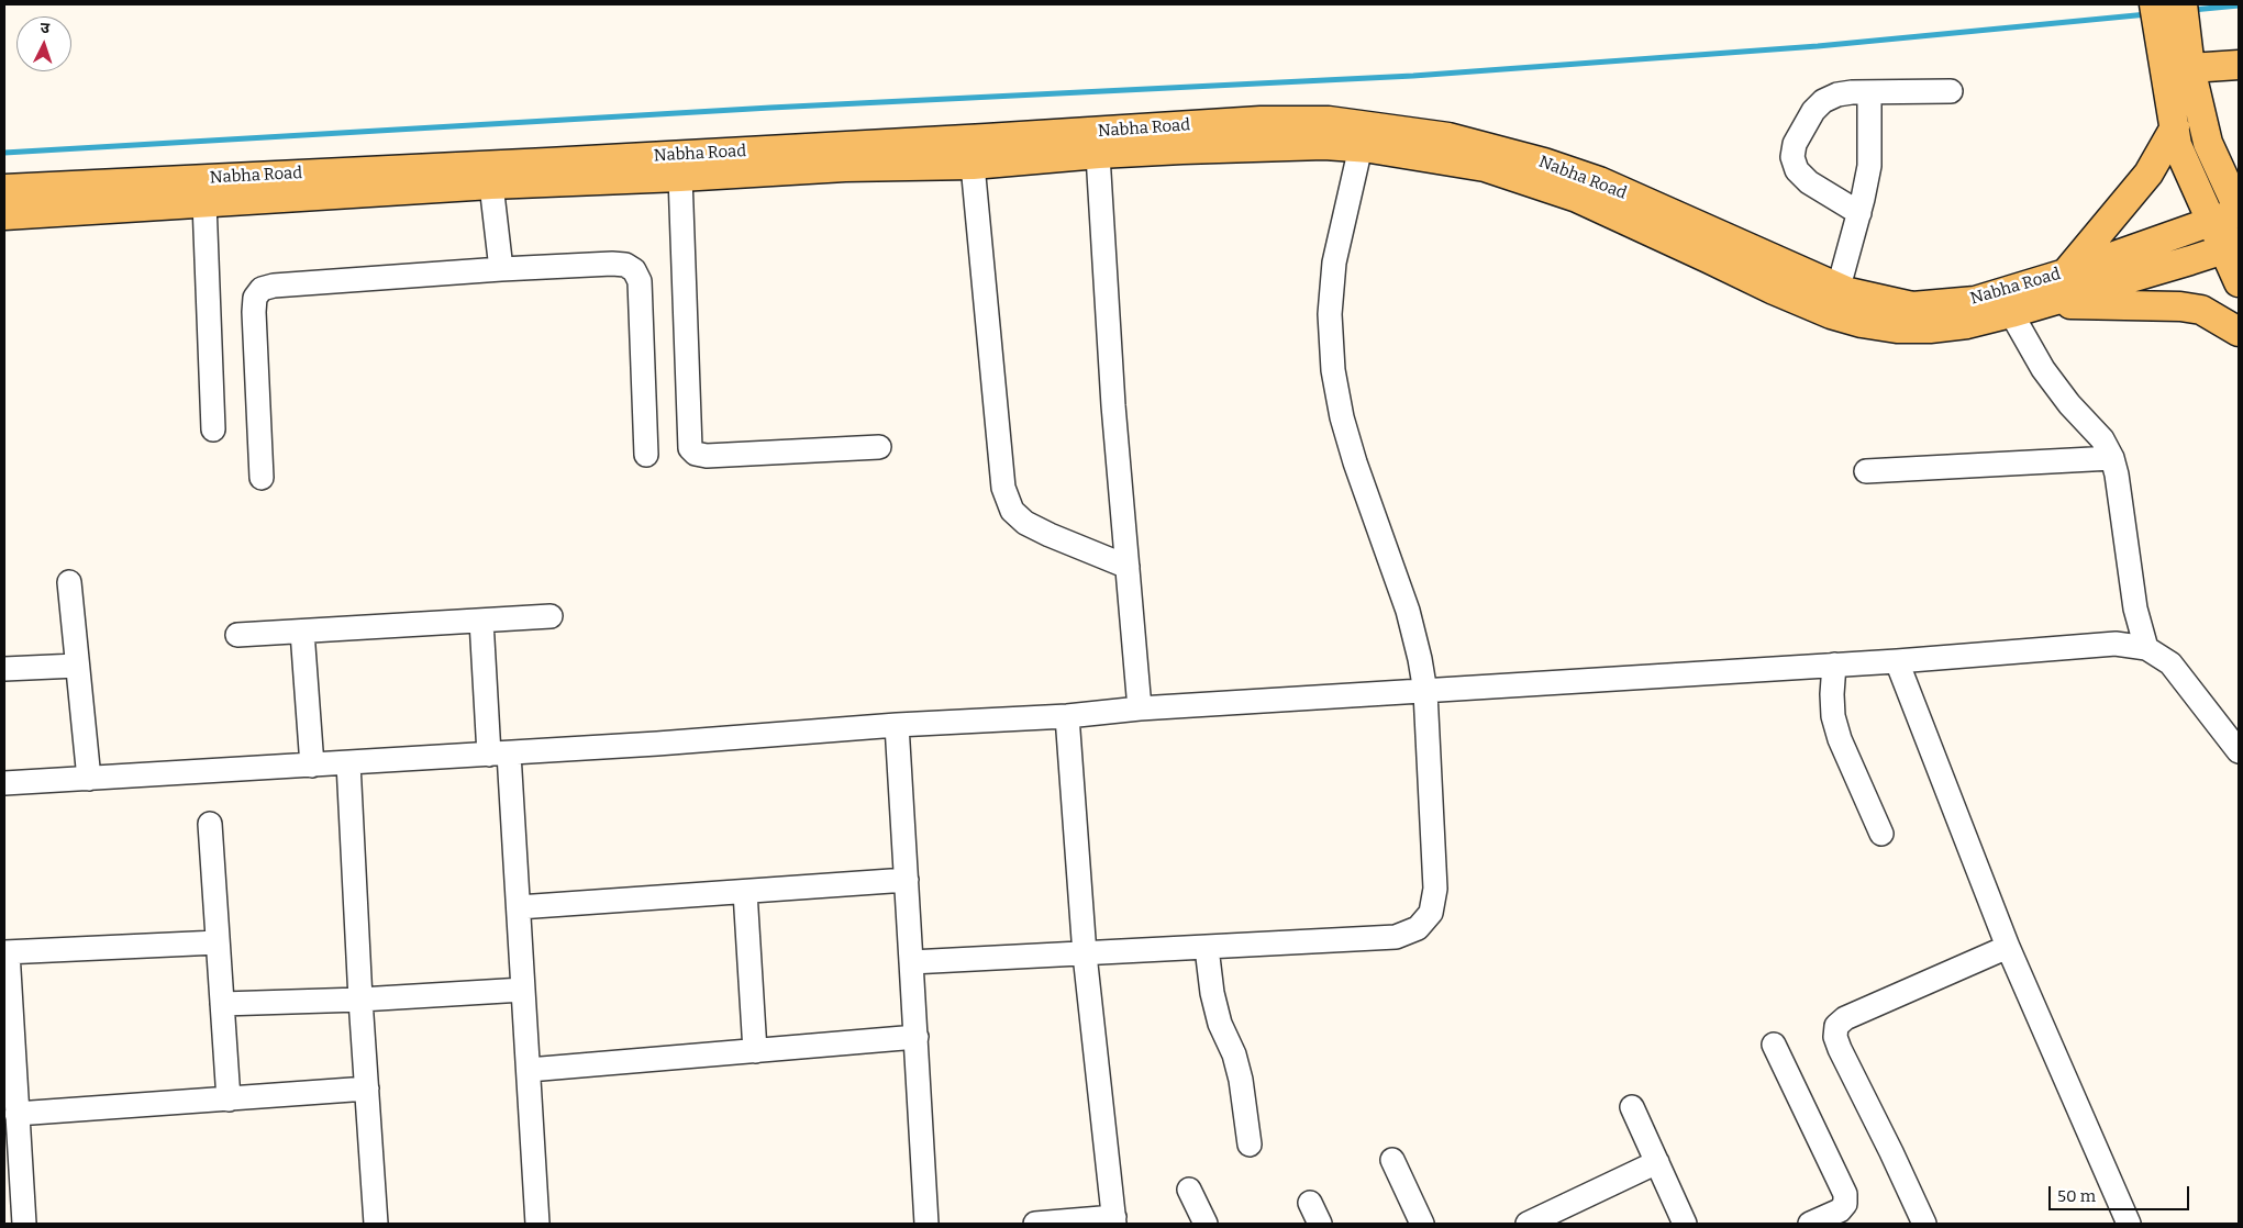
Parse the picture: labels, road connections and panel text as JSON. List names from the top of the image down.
{
  "streets": {
    "main road": ["Nabha Road"]
  },
  "scale_bar": "50 m",
  "north": "top"
}
